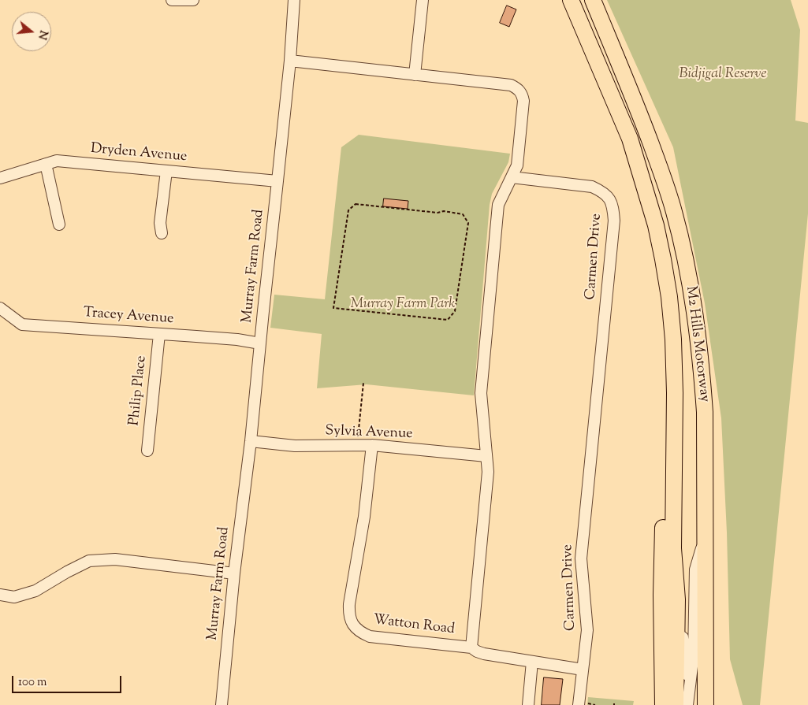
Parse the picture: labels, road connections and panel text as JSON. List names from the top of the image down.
{
  "streets": {
    "highway": ["M2 Hills Motorway"],
    "street": [
      "Dryden Avenue",
      "Carmen Drive",
      "Murray Farm Road",
      "Tracey Avenue",
      "Philip Place",
      "Sylvia Avenue",
      "Watton Road"
    ]
  },
  "crossings": [
    ["Dryden Avenue", "Murray Farm Road"],
    ["Carmen Drive", "Watton Road"],
    ["Murray Farm Road", "Tracey Avenue"],
    ["Murray Farm Road", "Sylvia Avenue"],
    ["Tracey Avenue", "Philip Place"],
    ["Sylvia Avenue", "Watton Road"]
  ],
  "parks": ["Bidjigal Reserve", "Murray Farm Park"],
  "scale_bar": "100 m",
  "north": "right"
}
